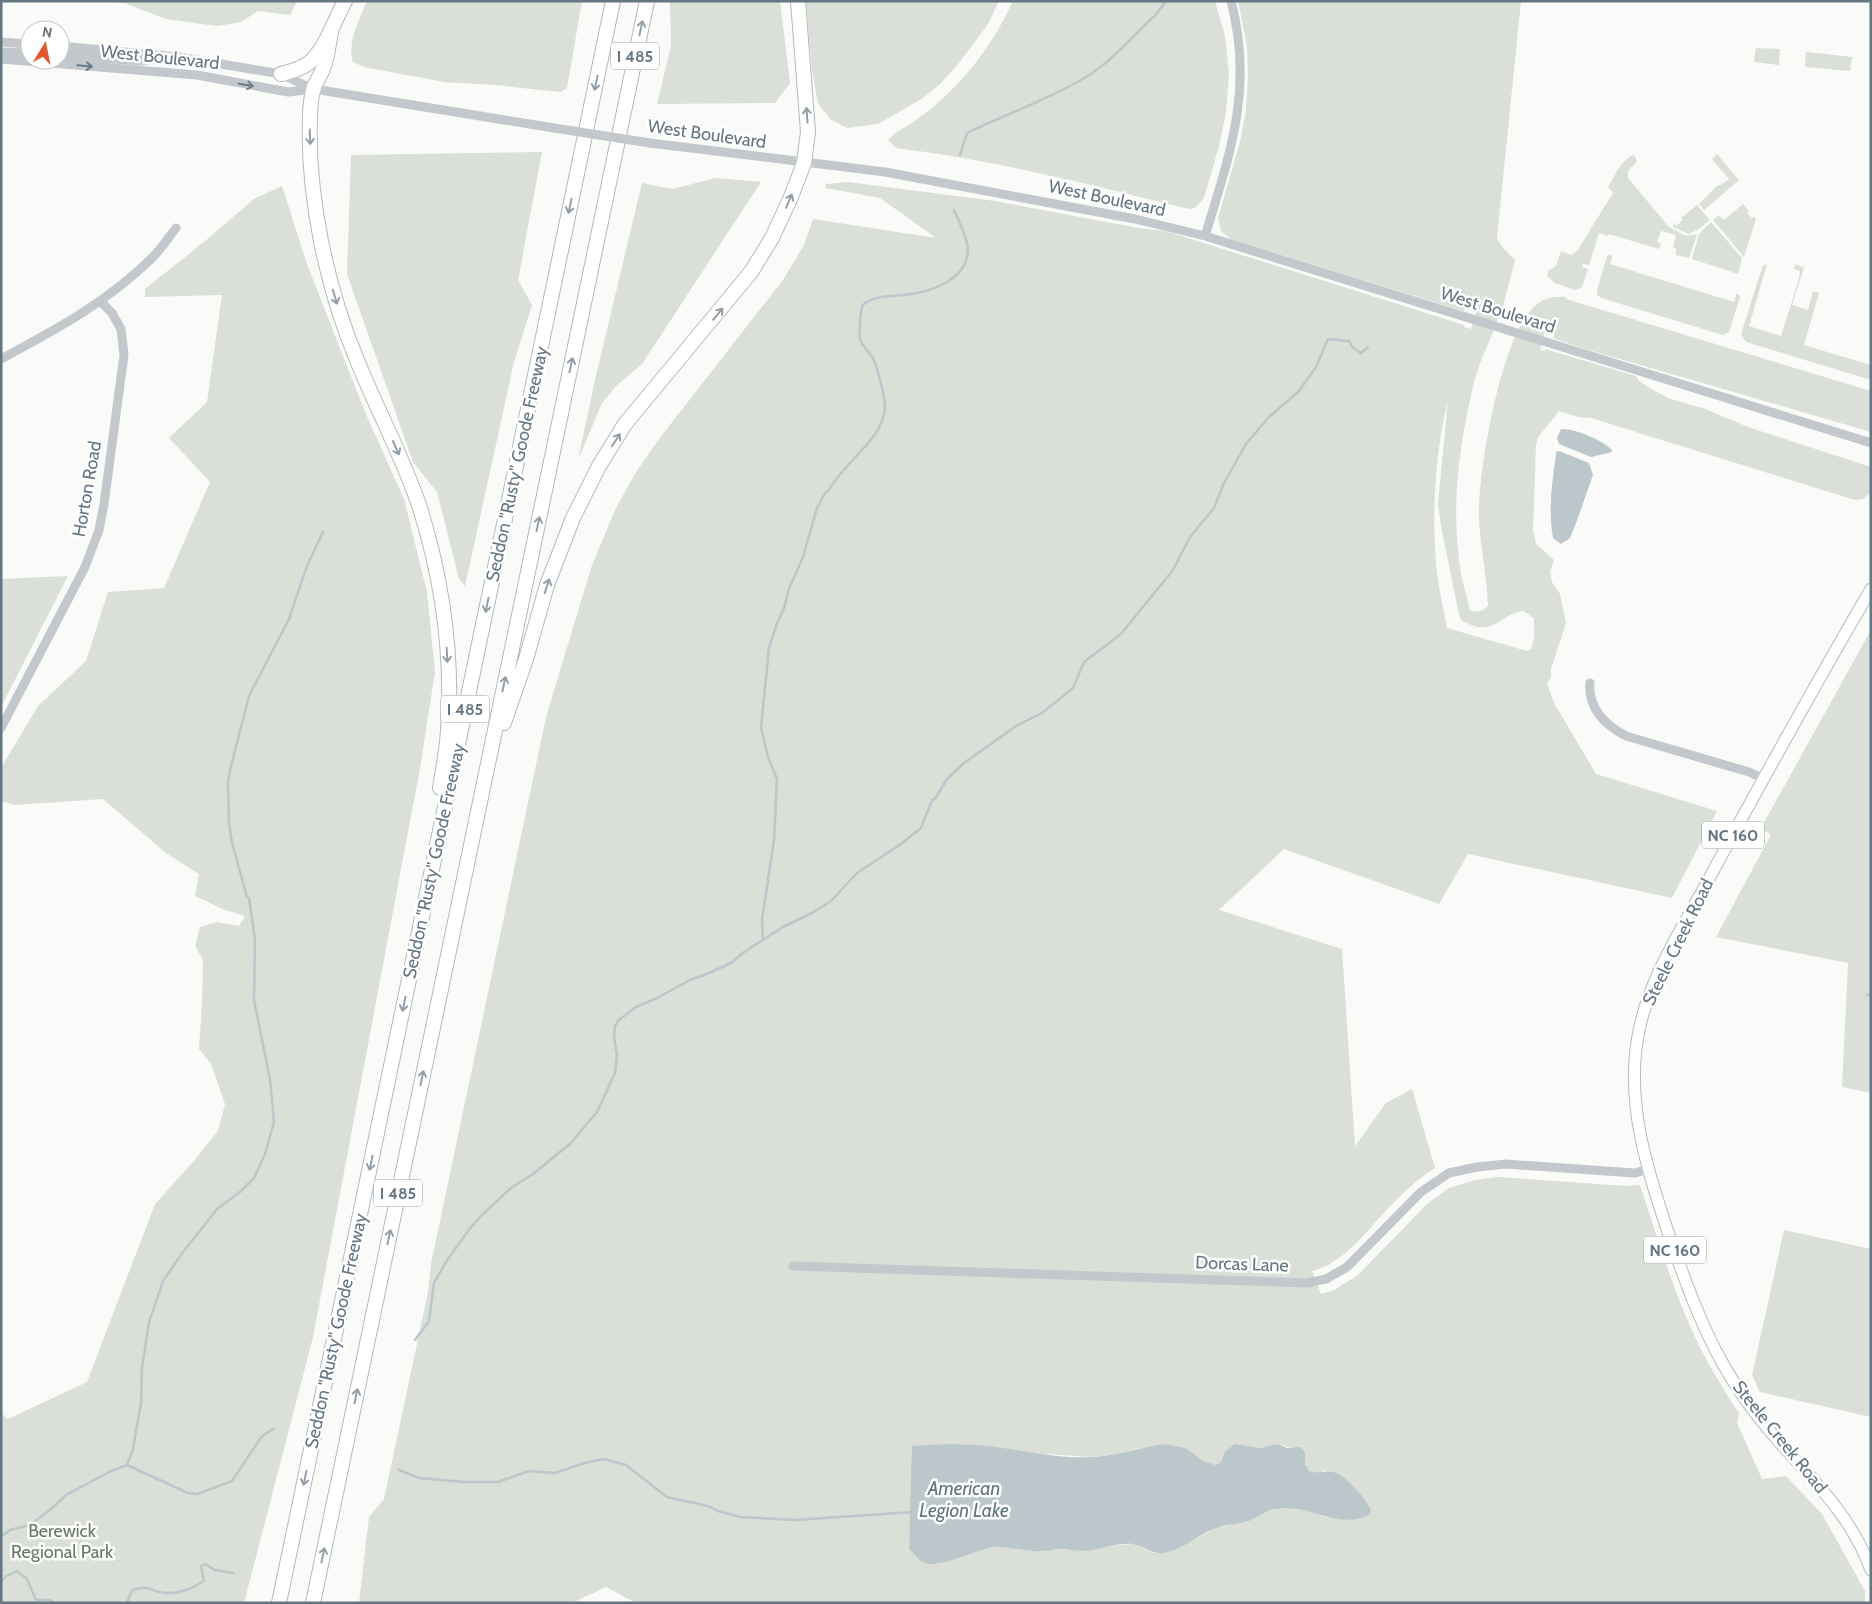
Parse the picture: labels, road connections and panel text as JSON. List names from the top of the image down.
{
  "streets": {
    "highway": ["I 485", "Seddon \"Rusty\" Goode Freeway"],
    "main road": ["NC 160", "Steele Creek Road"],
    "street": ["West Boulevard", "Horton Road", "Dorcas Lane"]
  },
  "crossings": [
    ["Steele Creek Road", "Dorcas Lane"]
  ],
  "water": ["American Legion Lake"],
  "parks": ["Berewick Regional Park"],
  "north": "top"
}
